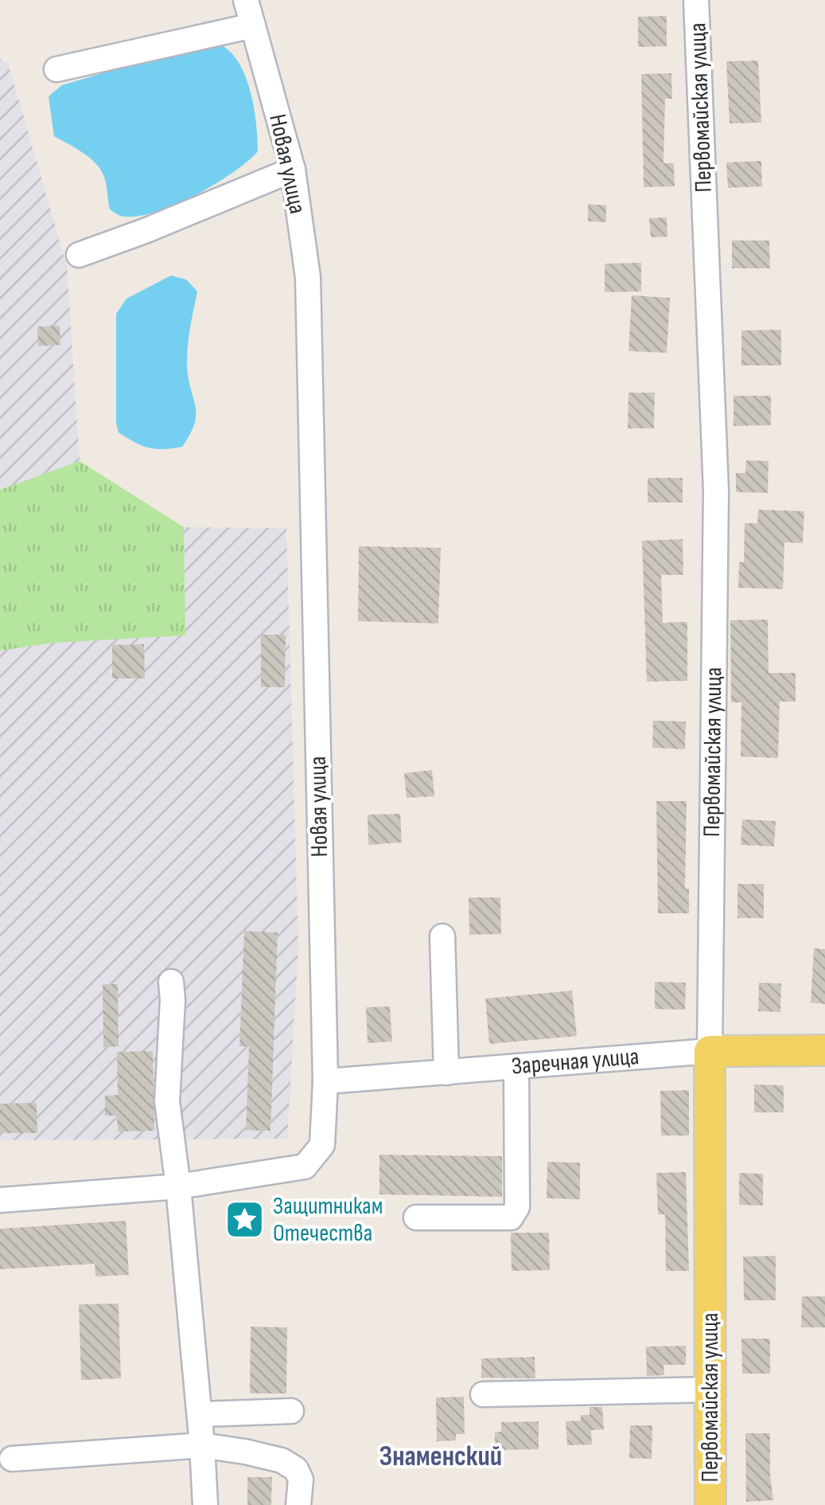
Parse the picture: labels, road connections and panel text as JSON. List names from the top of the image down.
{
  "streets": {
    "main road": ["Первомайская улица", "Заречная улица"],
    "street": ["Новая улица"]
  },
  "crossings": [
    ["Первомайская улица", "Заречная улица"],
    ["Новая улица", "Заречная улица"]
  ],
  "districts": ["Знаменский"],
  "places": {
    "place": ["Защитникам Отечества"]
  }
}
